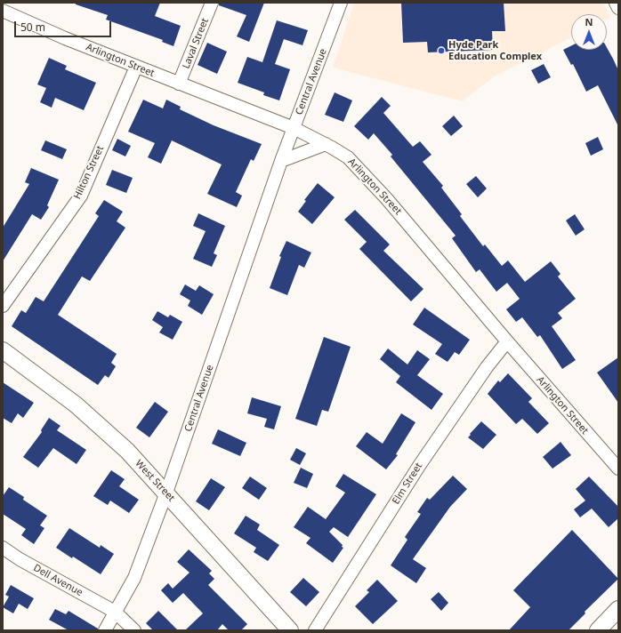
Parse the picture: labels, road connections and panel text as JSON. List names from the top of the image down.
{
  "streets": {
    "main road": ["West Street"],
    "street": [
      "Laval Street",
      "Arlington Street",
      "Central Avenue",
      "Hilton Street",
      "Elm Street",
      "Dell Avenue"
    ]
  },
  "crossings": [
    ["Laval Street", "Arlington Street"],
    ["Arlington Street", "Central Avenue"],
    ["Arlington Street", "Hilton Street"],
    ["Arlington Street", "Elm Street"],
    ["Central Avenue", "West Street"],
    ["Central Avenue", "Dell Avenue"]
  ],
  "places": ["Hyde Park Education Complex"],
  "scale_bar": "50 m",
  "north": "top"
}
